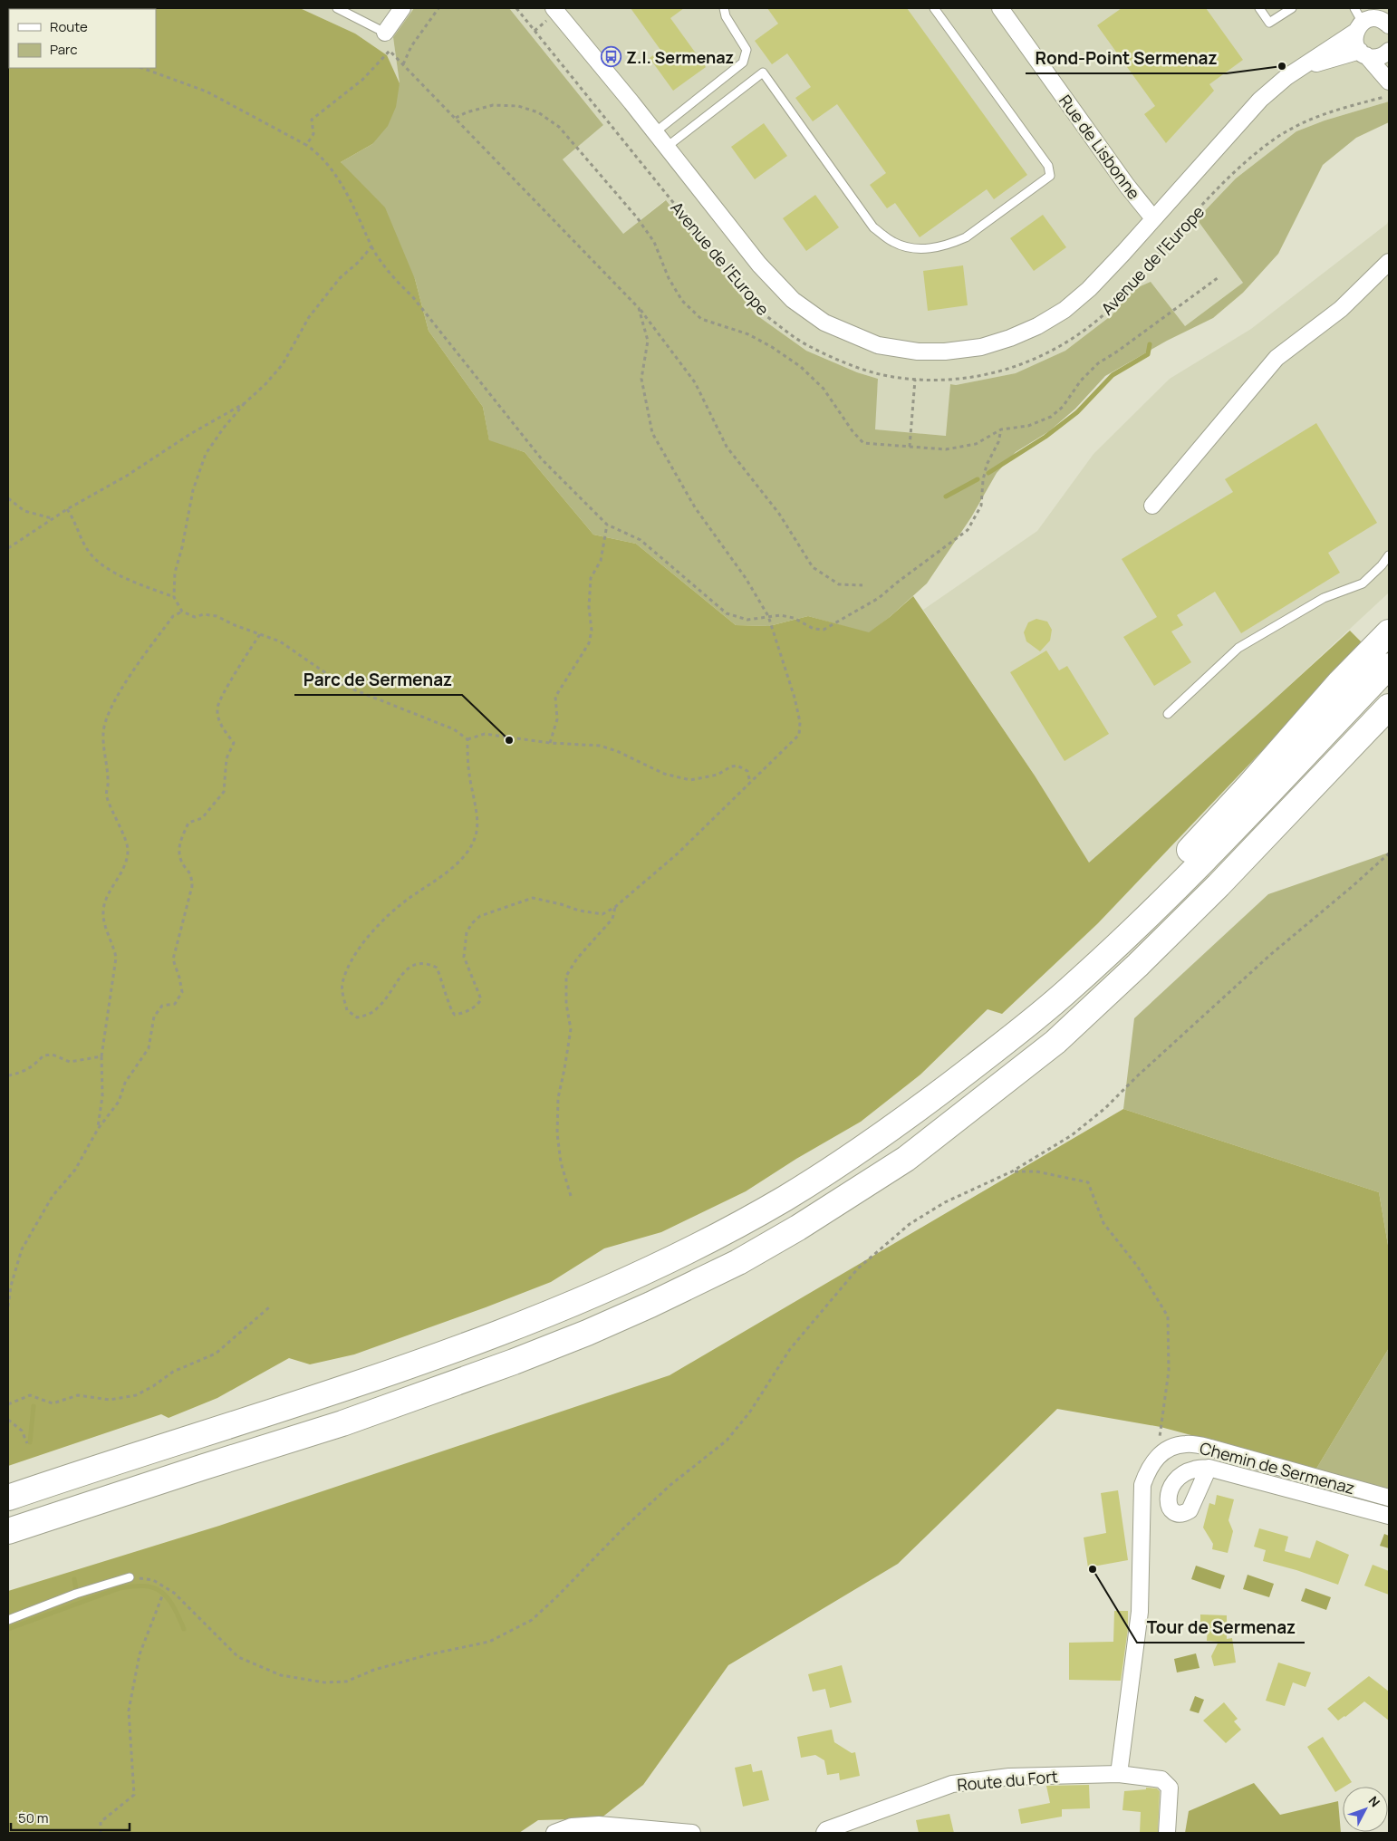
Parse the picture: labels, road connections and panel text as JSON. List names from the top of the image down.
{
  "streets": {
    "street": [
      "Rue de Lisbonne",
      "Avenue de l'Europe",
      "Chemin de Sermenaz",
      "Route du Fort"
    ]
  },
  "crossings": [
    ["Rue de Lisbonne", "Avenue de l'Europe"],
    ["Chemin de Sermenaz", "Route du Fort"]
  ],
  "places": {
    "bus stop": ["Z.I. Sermenaz"],
    "other": ["Rond-Point Sermenaz", "Parc de Sermenaz", "Tour de Sermenaz"]
  },
  "legend": ["Route", "Parc"],
  "scale_bar": "50 m",
  "north": "top right"
}
